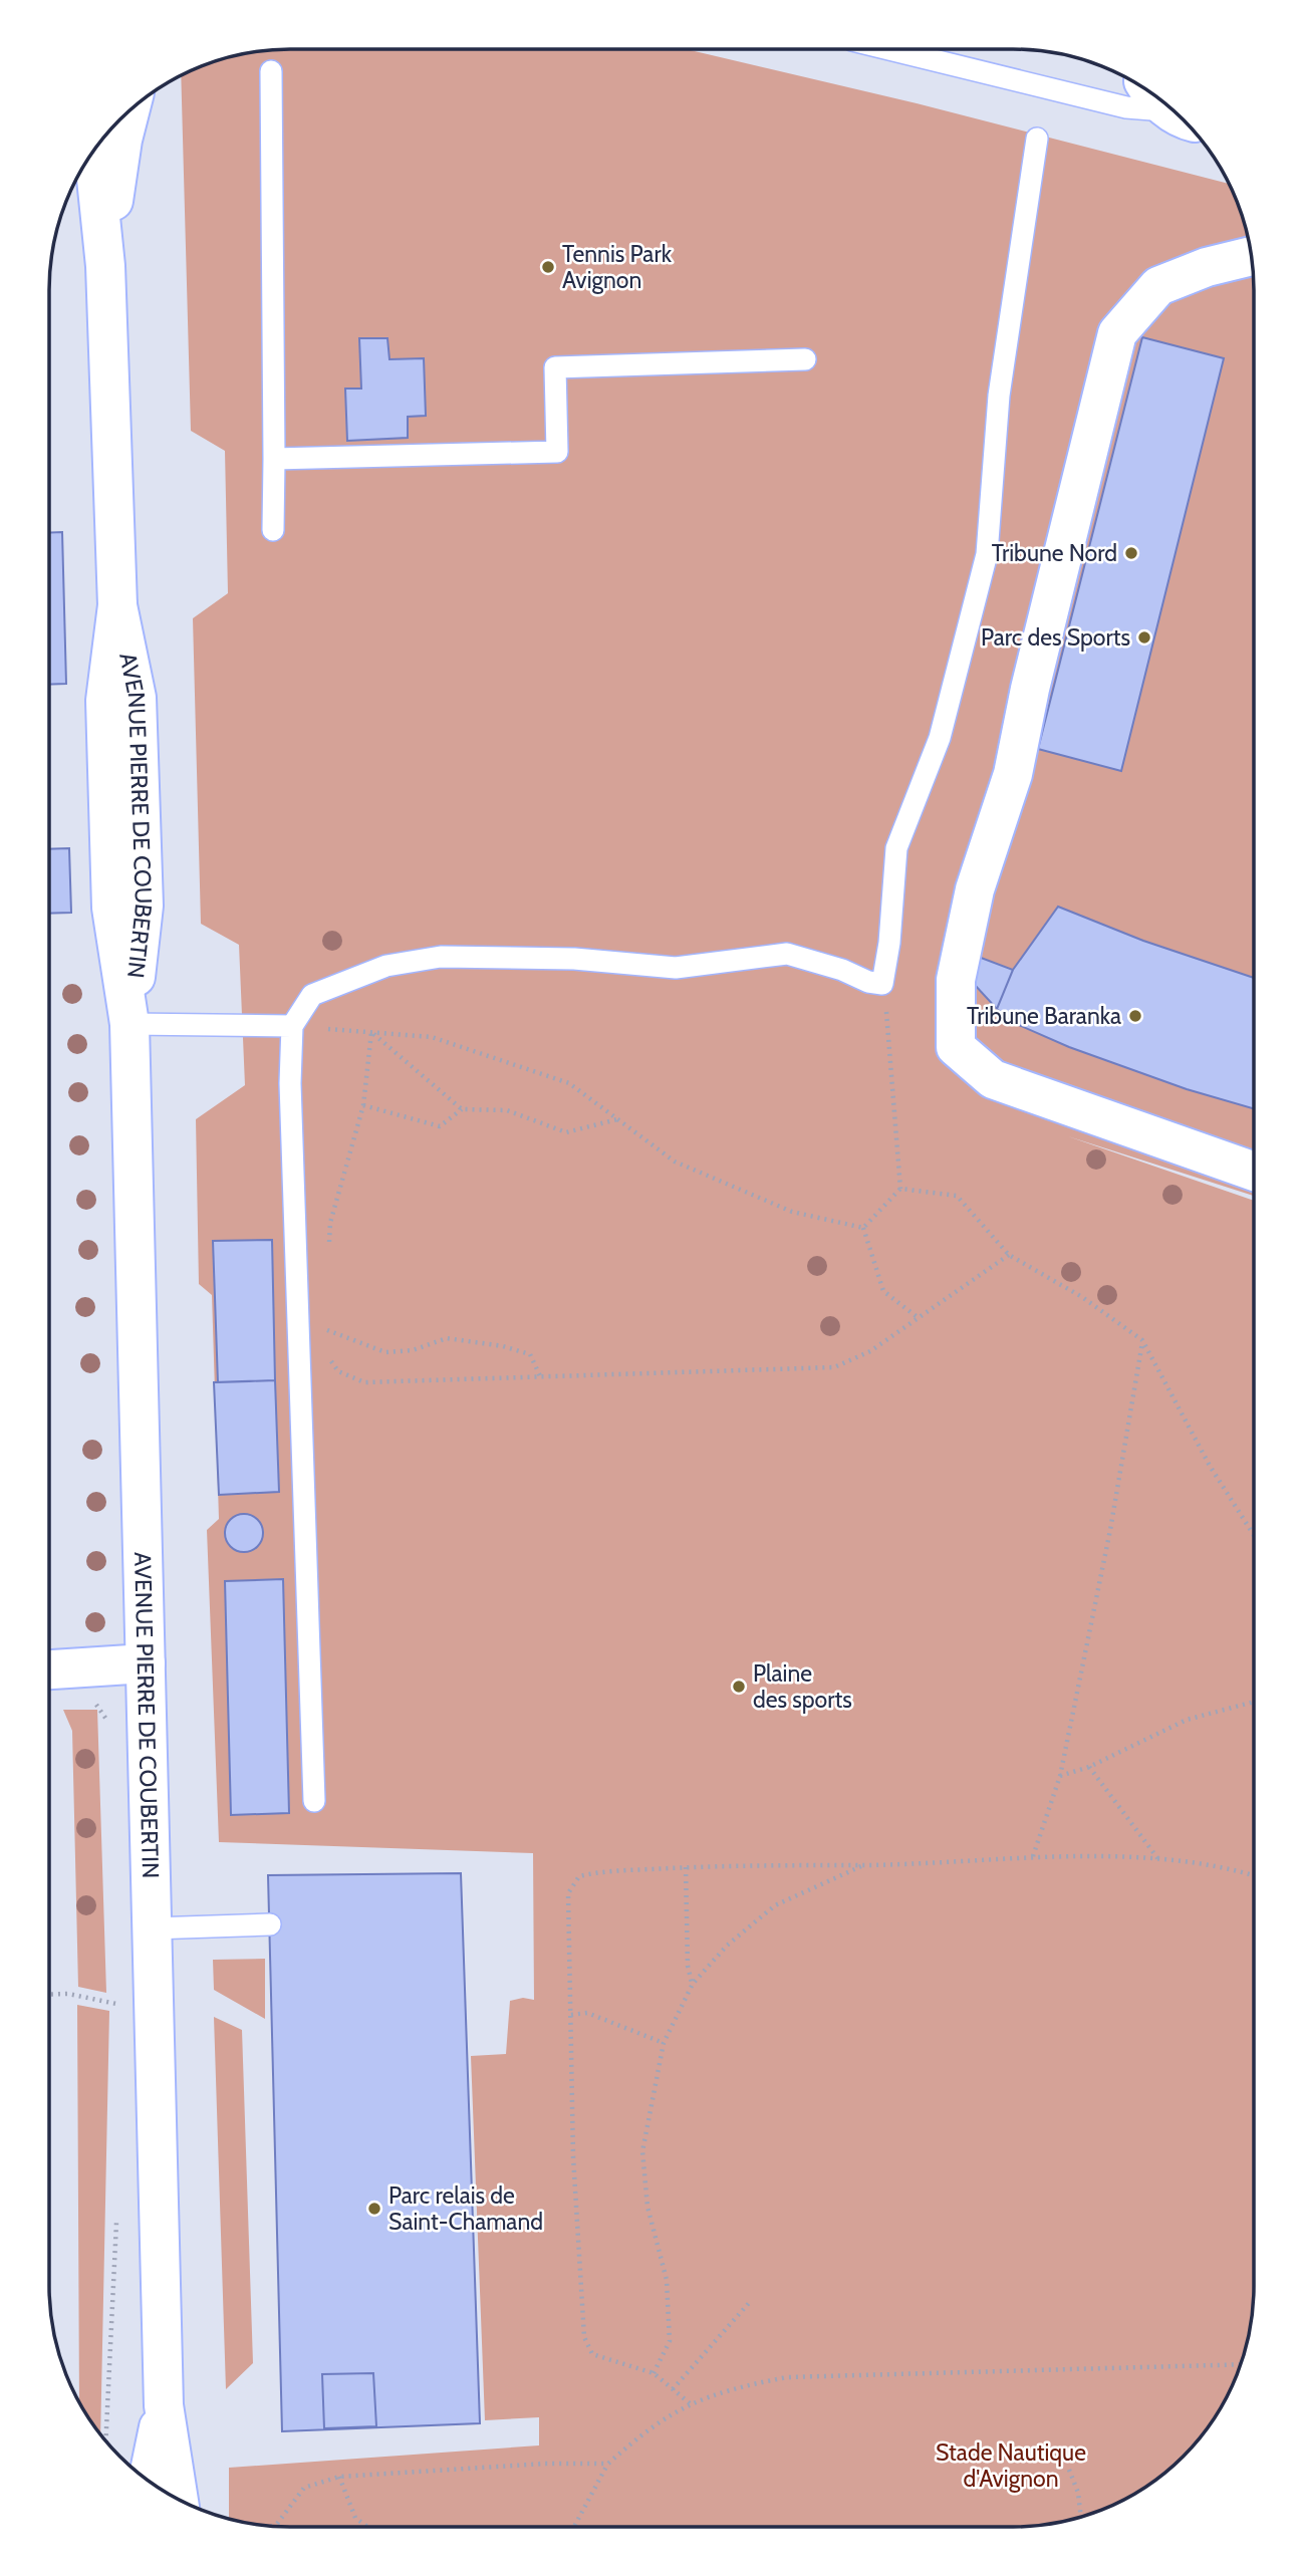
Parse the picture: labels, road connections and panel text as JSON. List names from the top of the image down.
{
  "streets": {
    "street": ["AVENUE PIERRE DE COUBERTIN"]
  },
  "parks": ["Stade Nautique d'Avignon"],
  "places": [
    "Tennis Park Avignon",
    "Tribune Nord",
    "Parc des Sports",
    "Tribune Baranka",
    "Plaine des sports",
    "Parc relais de Saint-Chamand"
  ]
}
